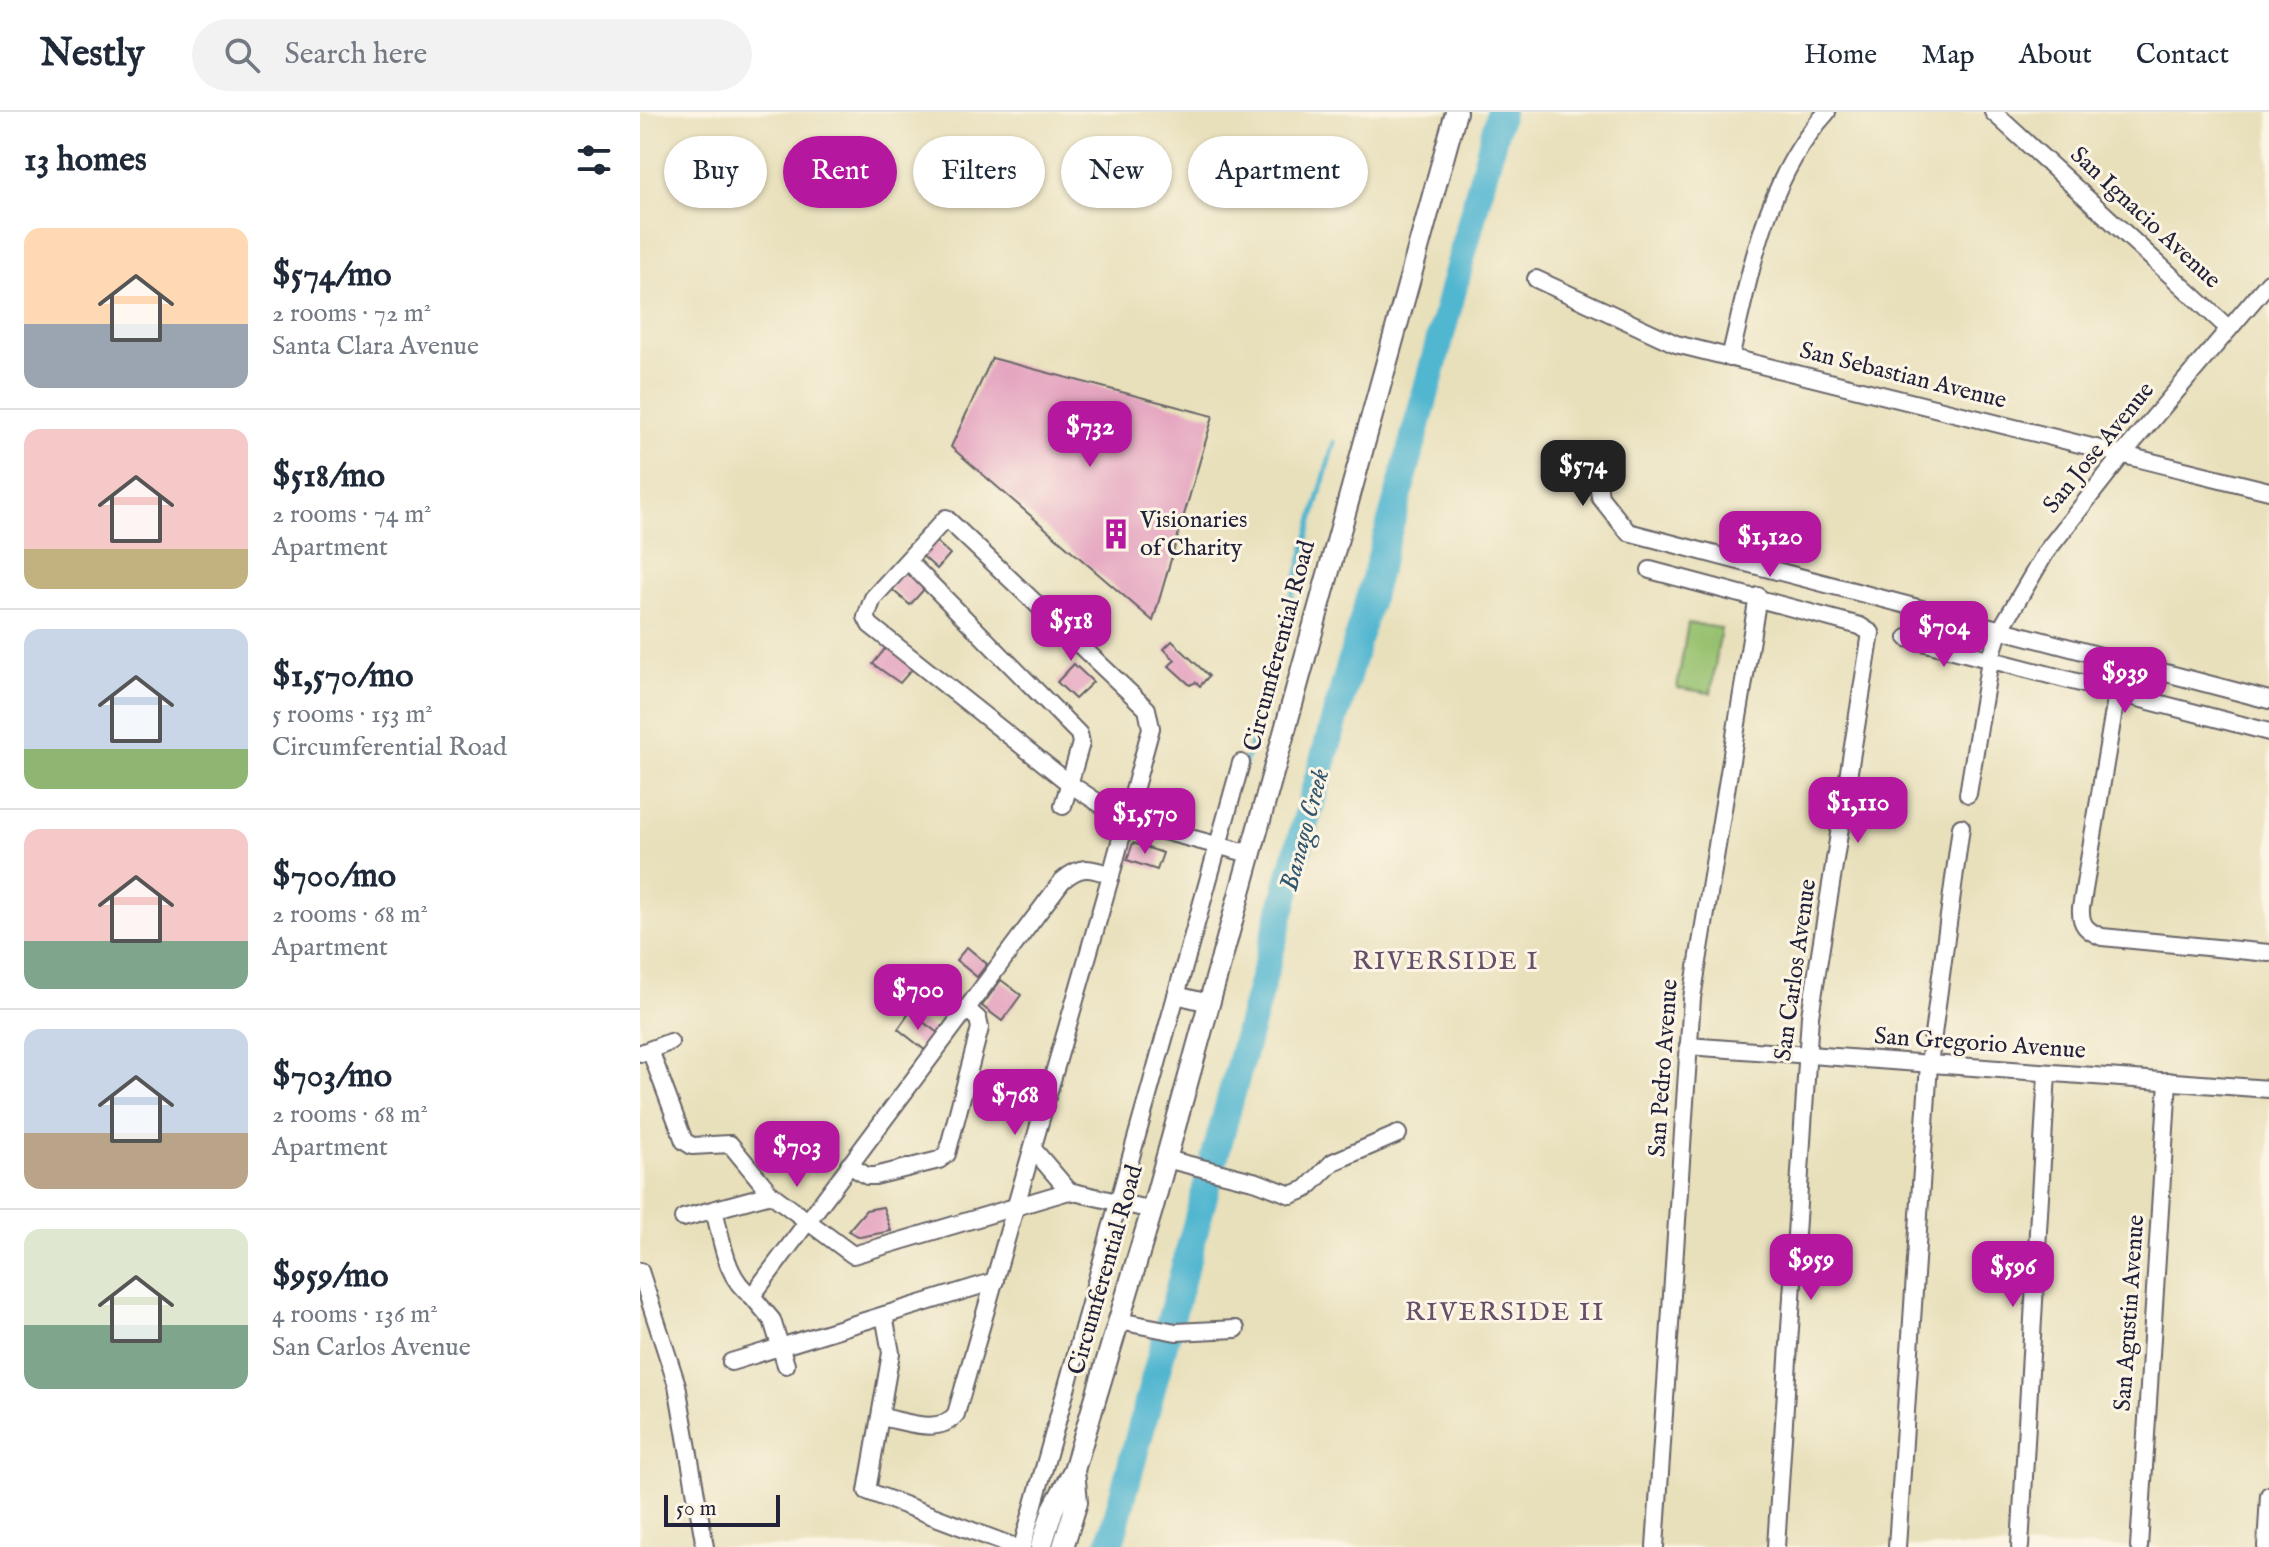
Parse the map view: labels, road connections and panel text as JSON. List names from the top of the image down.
{
  "streets": {
    "main road": ["Circumferential Road"],
    "street": [
      "San Ignacio Avenue",
      "San Sebastian Avenue",
      "San Jose Avenue",
      "San Carlos Avenue",
      "San Gregorio Avenue",
      "San Pedro Avenue",
      "San Agustin Avenue"
    ]
  },
  "crossings": [
    ["San Ignacio Avenue", "San Jose Avenue"],
    ["San Sebastian Avenue", "San Jose Avenue"],
    ["San Carlos Avenue", "San Gregorio Avenue"],
    ["San Carlos Avenue", "San Pedro Avenue"],
    ["San Gregorio Avenue", "San Pedro Avenue"],
    ["San Gregorio Avenue", "San Agustin Avenue"]
  ],
  "districts": ["RIVERSIDE I", "RIVERSIDE II"],
  "water": ["Banago Creek"],
  "places": {
    "building": ["Visionaries of Charity"]
  },
  "scale_bar": "50 m",
  "page": {
    "header": "Nestly",
    "search": "Search here",
    "nav": [
      "Home",
      "Map",
      "About",
      "Contact"
    ],
    "heading": "13 homes",
    "chip": [
      "Buy",
      "Rent",
      "Filters",
      "New",
      "Apartment"
    ],
    "list": [
      {
        "name": "$574/mo",
        "note": "2 rooms · 72 m² · Santa Clara Avenue"
      },
      {
        "name": "$518/mo",
        "note": "2 rooms · 74 m² · Apartment"
      },
      {
        "name": "$1,570/mo",
        "note": "5 rooms · 153 m² · Circumferential Road"
      },
      {
        "name": "$700/mo",
        "note": "2 rooms · 68 m² · Apartment"
      },
      {
        "name": "$703/mo",
        "note": "2 rooms · 68 m² · Apartment"
      },
      {
        "name": "$959/mo",
        "note": "4 rooms · 136 m² · San Carlos Avenue"
      }
    ],
    "price": [
      "$732",
      "$574",
      "$1,120",
      "$518",
      "$704",
      "$939",
      "$1,110",
      "$1,570",
      "$700",
      "$768",
      "$703",
      "$959",
      "$596"
    ],
    "scale": "50 m"
  }
}
